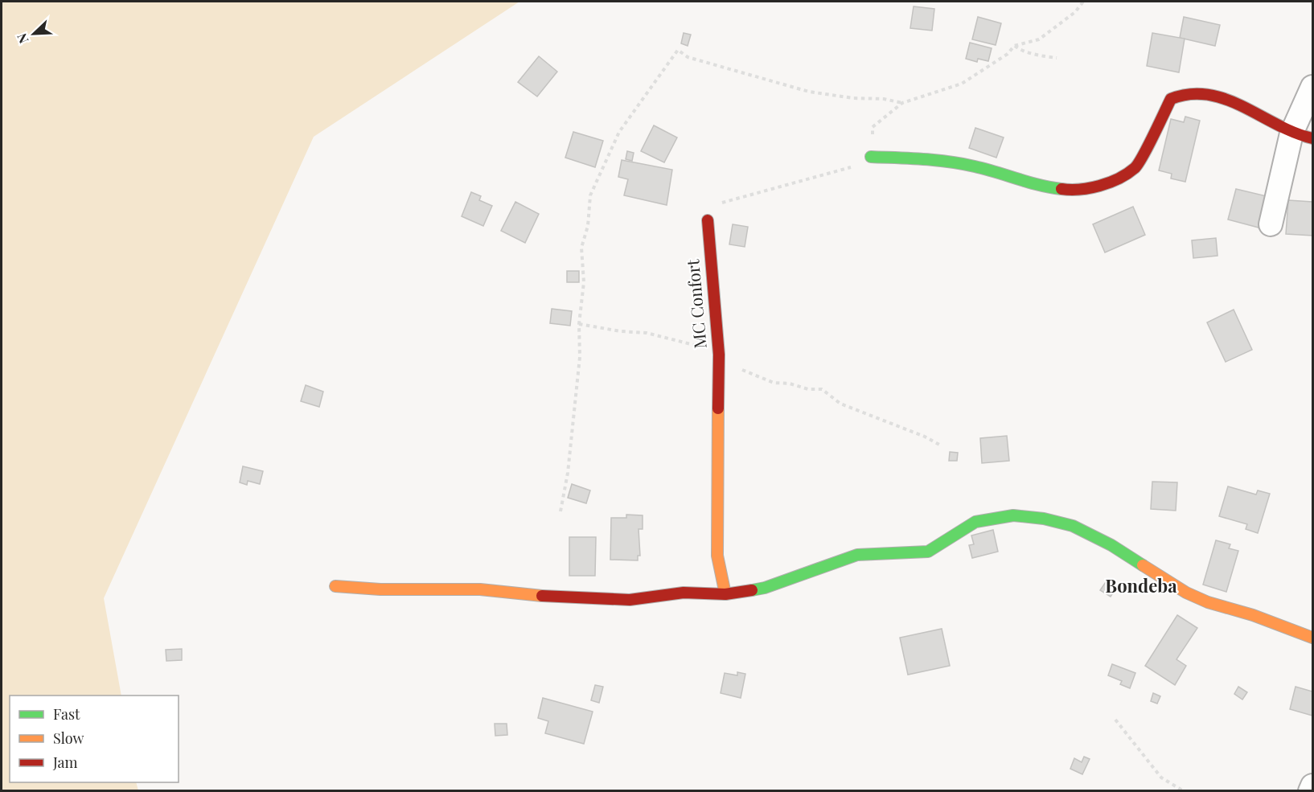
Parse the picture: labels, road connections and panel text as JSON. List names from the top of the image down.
{
  "streets": {
    "street": ["MC Confort"]
  },
  "districts": ["Bondeba"],
  "legend": ["Fast", "Slow", "Jam"],
  "north": "bottom left"
}
